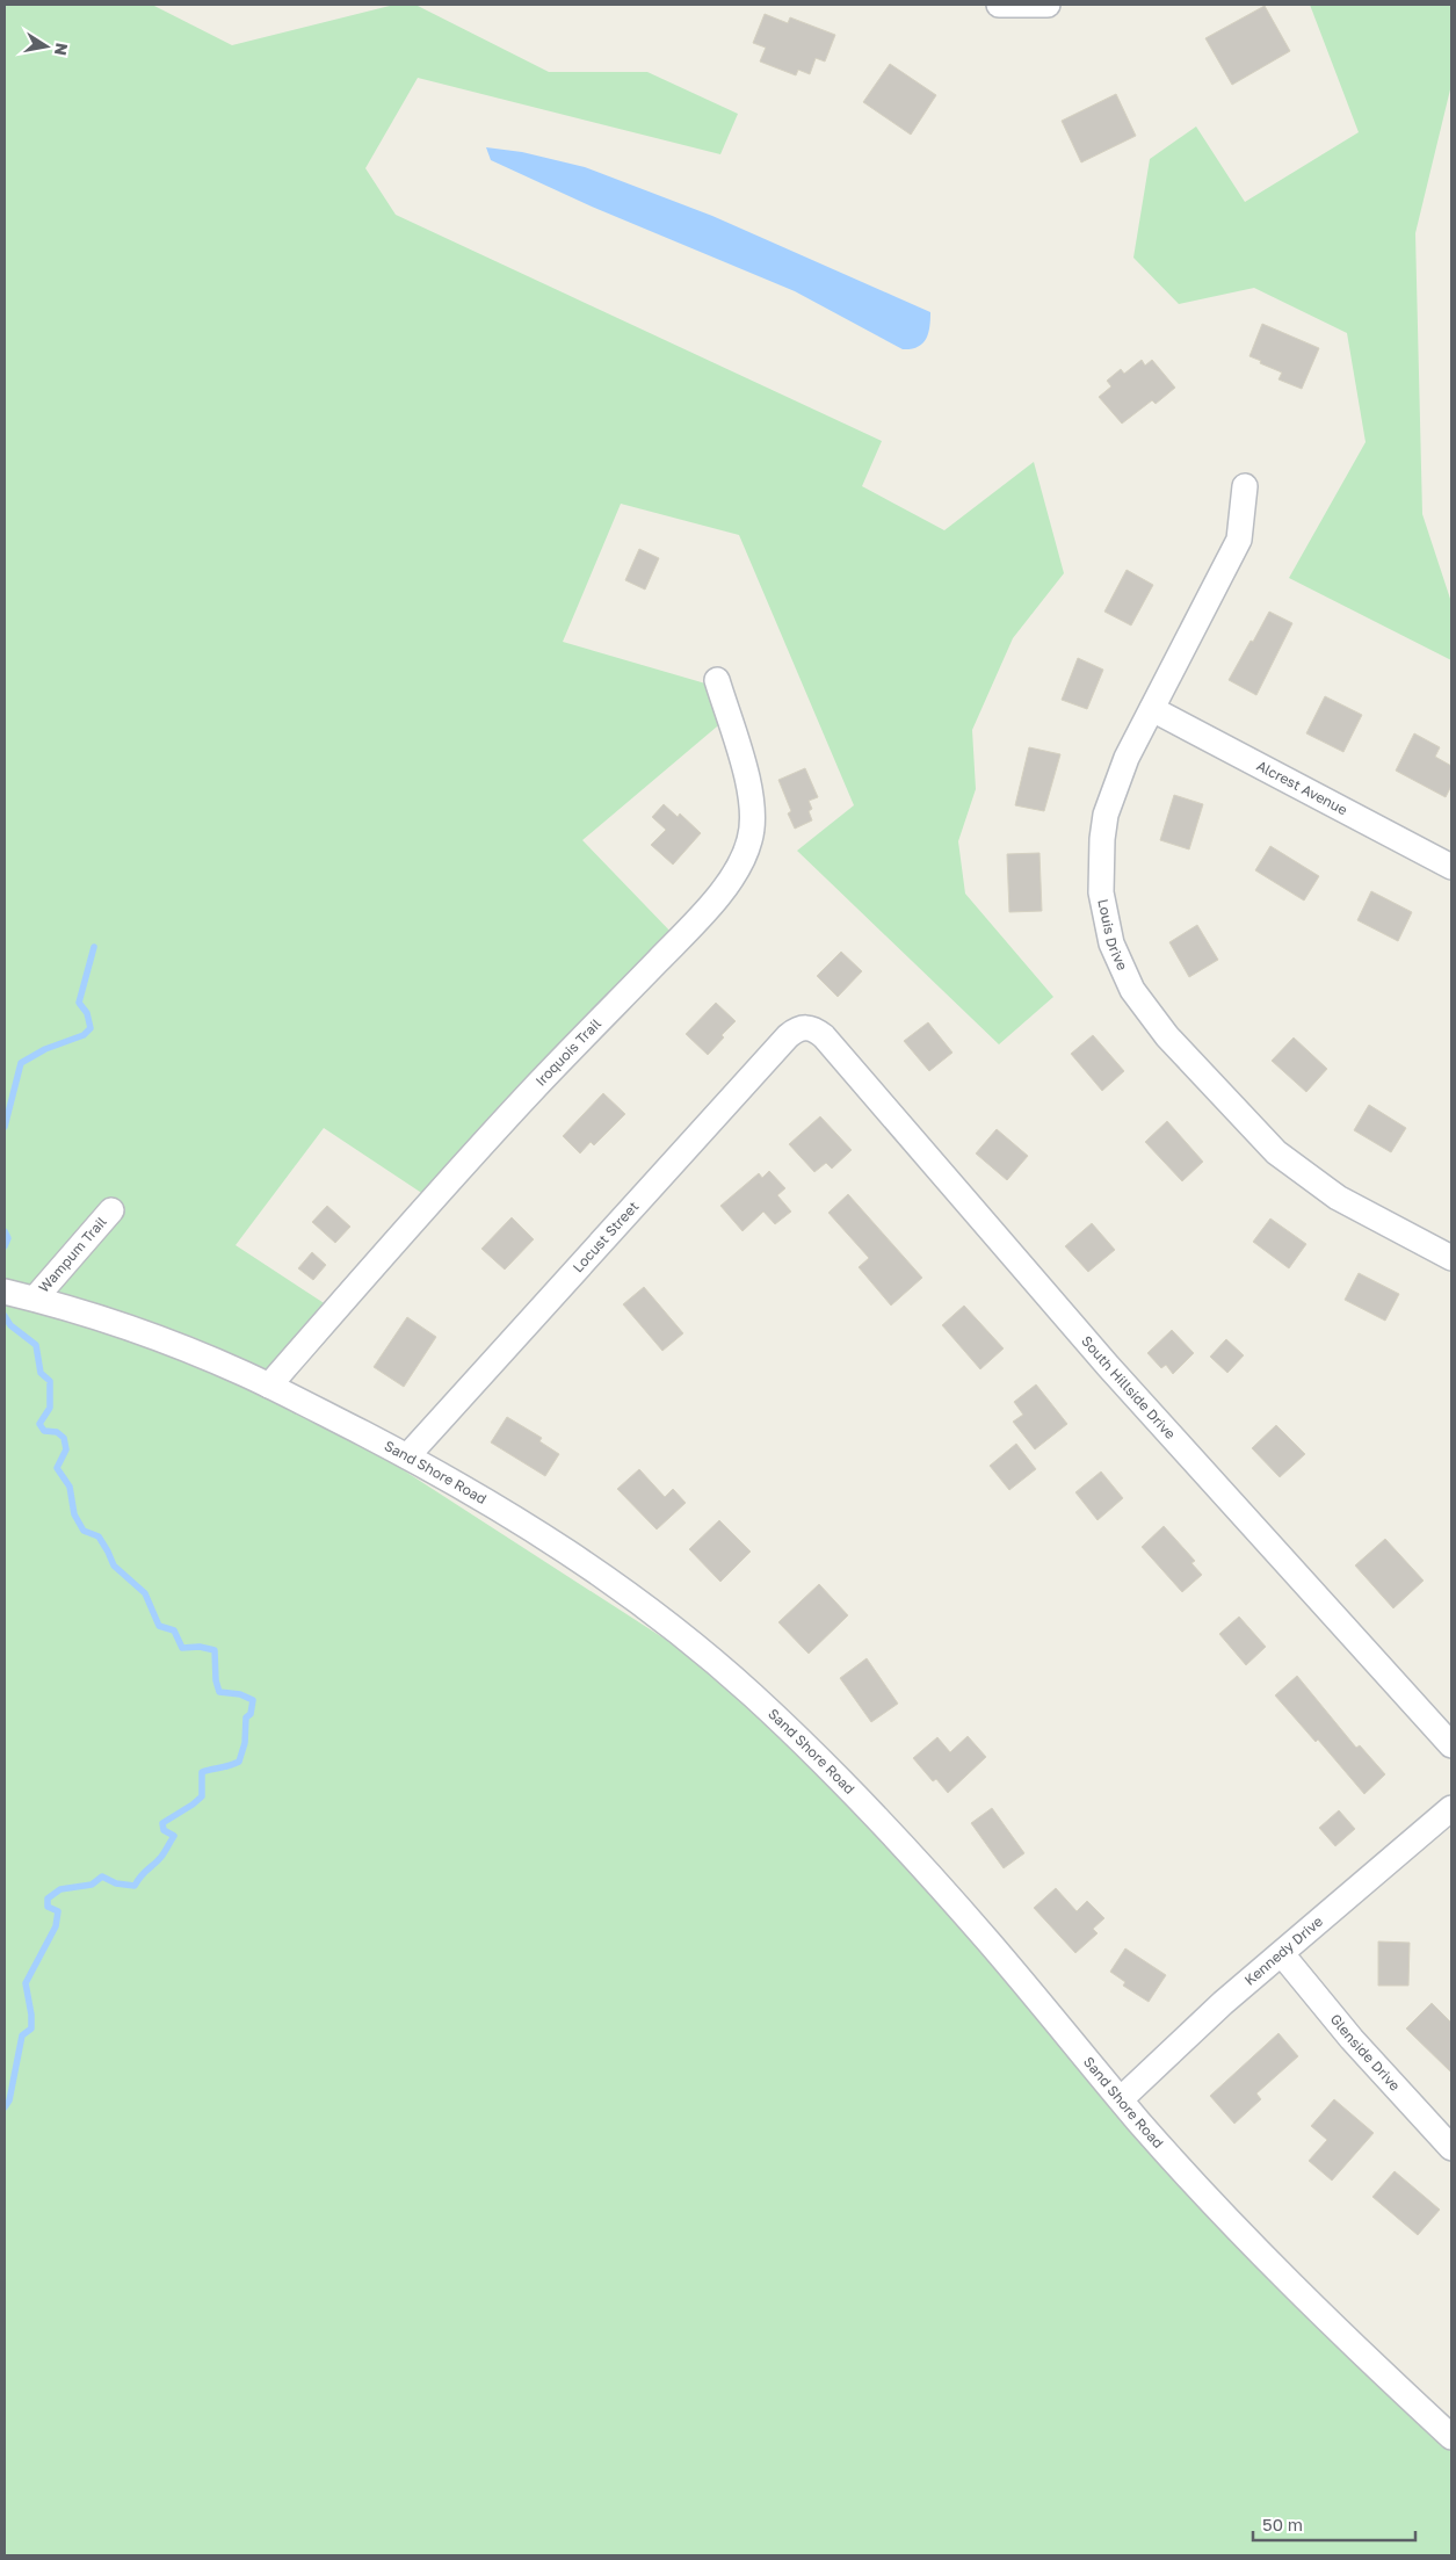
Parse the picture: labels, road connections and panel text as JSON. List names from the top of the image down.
{
  "streets": {
    "street": [
      "Alcrest Avenue",
      "Louis Drive",
      "Iroquois Trail",
      "Locust Street",
      "Wampum Trail",
      "South Hillside Drive",
      "Sand Shore Road",
      "Kennedy Drive",
      "Glenside Drive"
    ]
  },
  "crossings": [
    ["Alcrest Avenue", "Louis Drive"],
    ["Iroquois Trail", "Sand Shore Road"],
    ["Locust Street", "South Hillside Drive"],
    ["Locust Street", "Sand Shore Road"],
    ["Wampum Trail", "Sand Shore Road"],
    ["Sand Shore Road", "Kennedy Drive"],
    ["Kennedy Drive", "Glenside Drive"]
  ],
  "scale_bar": "50 m",
  "north": "right"
}
